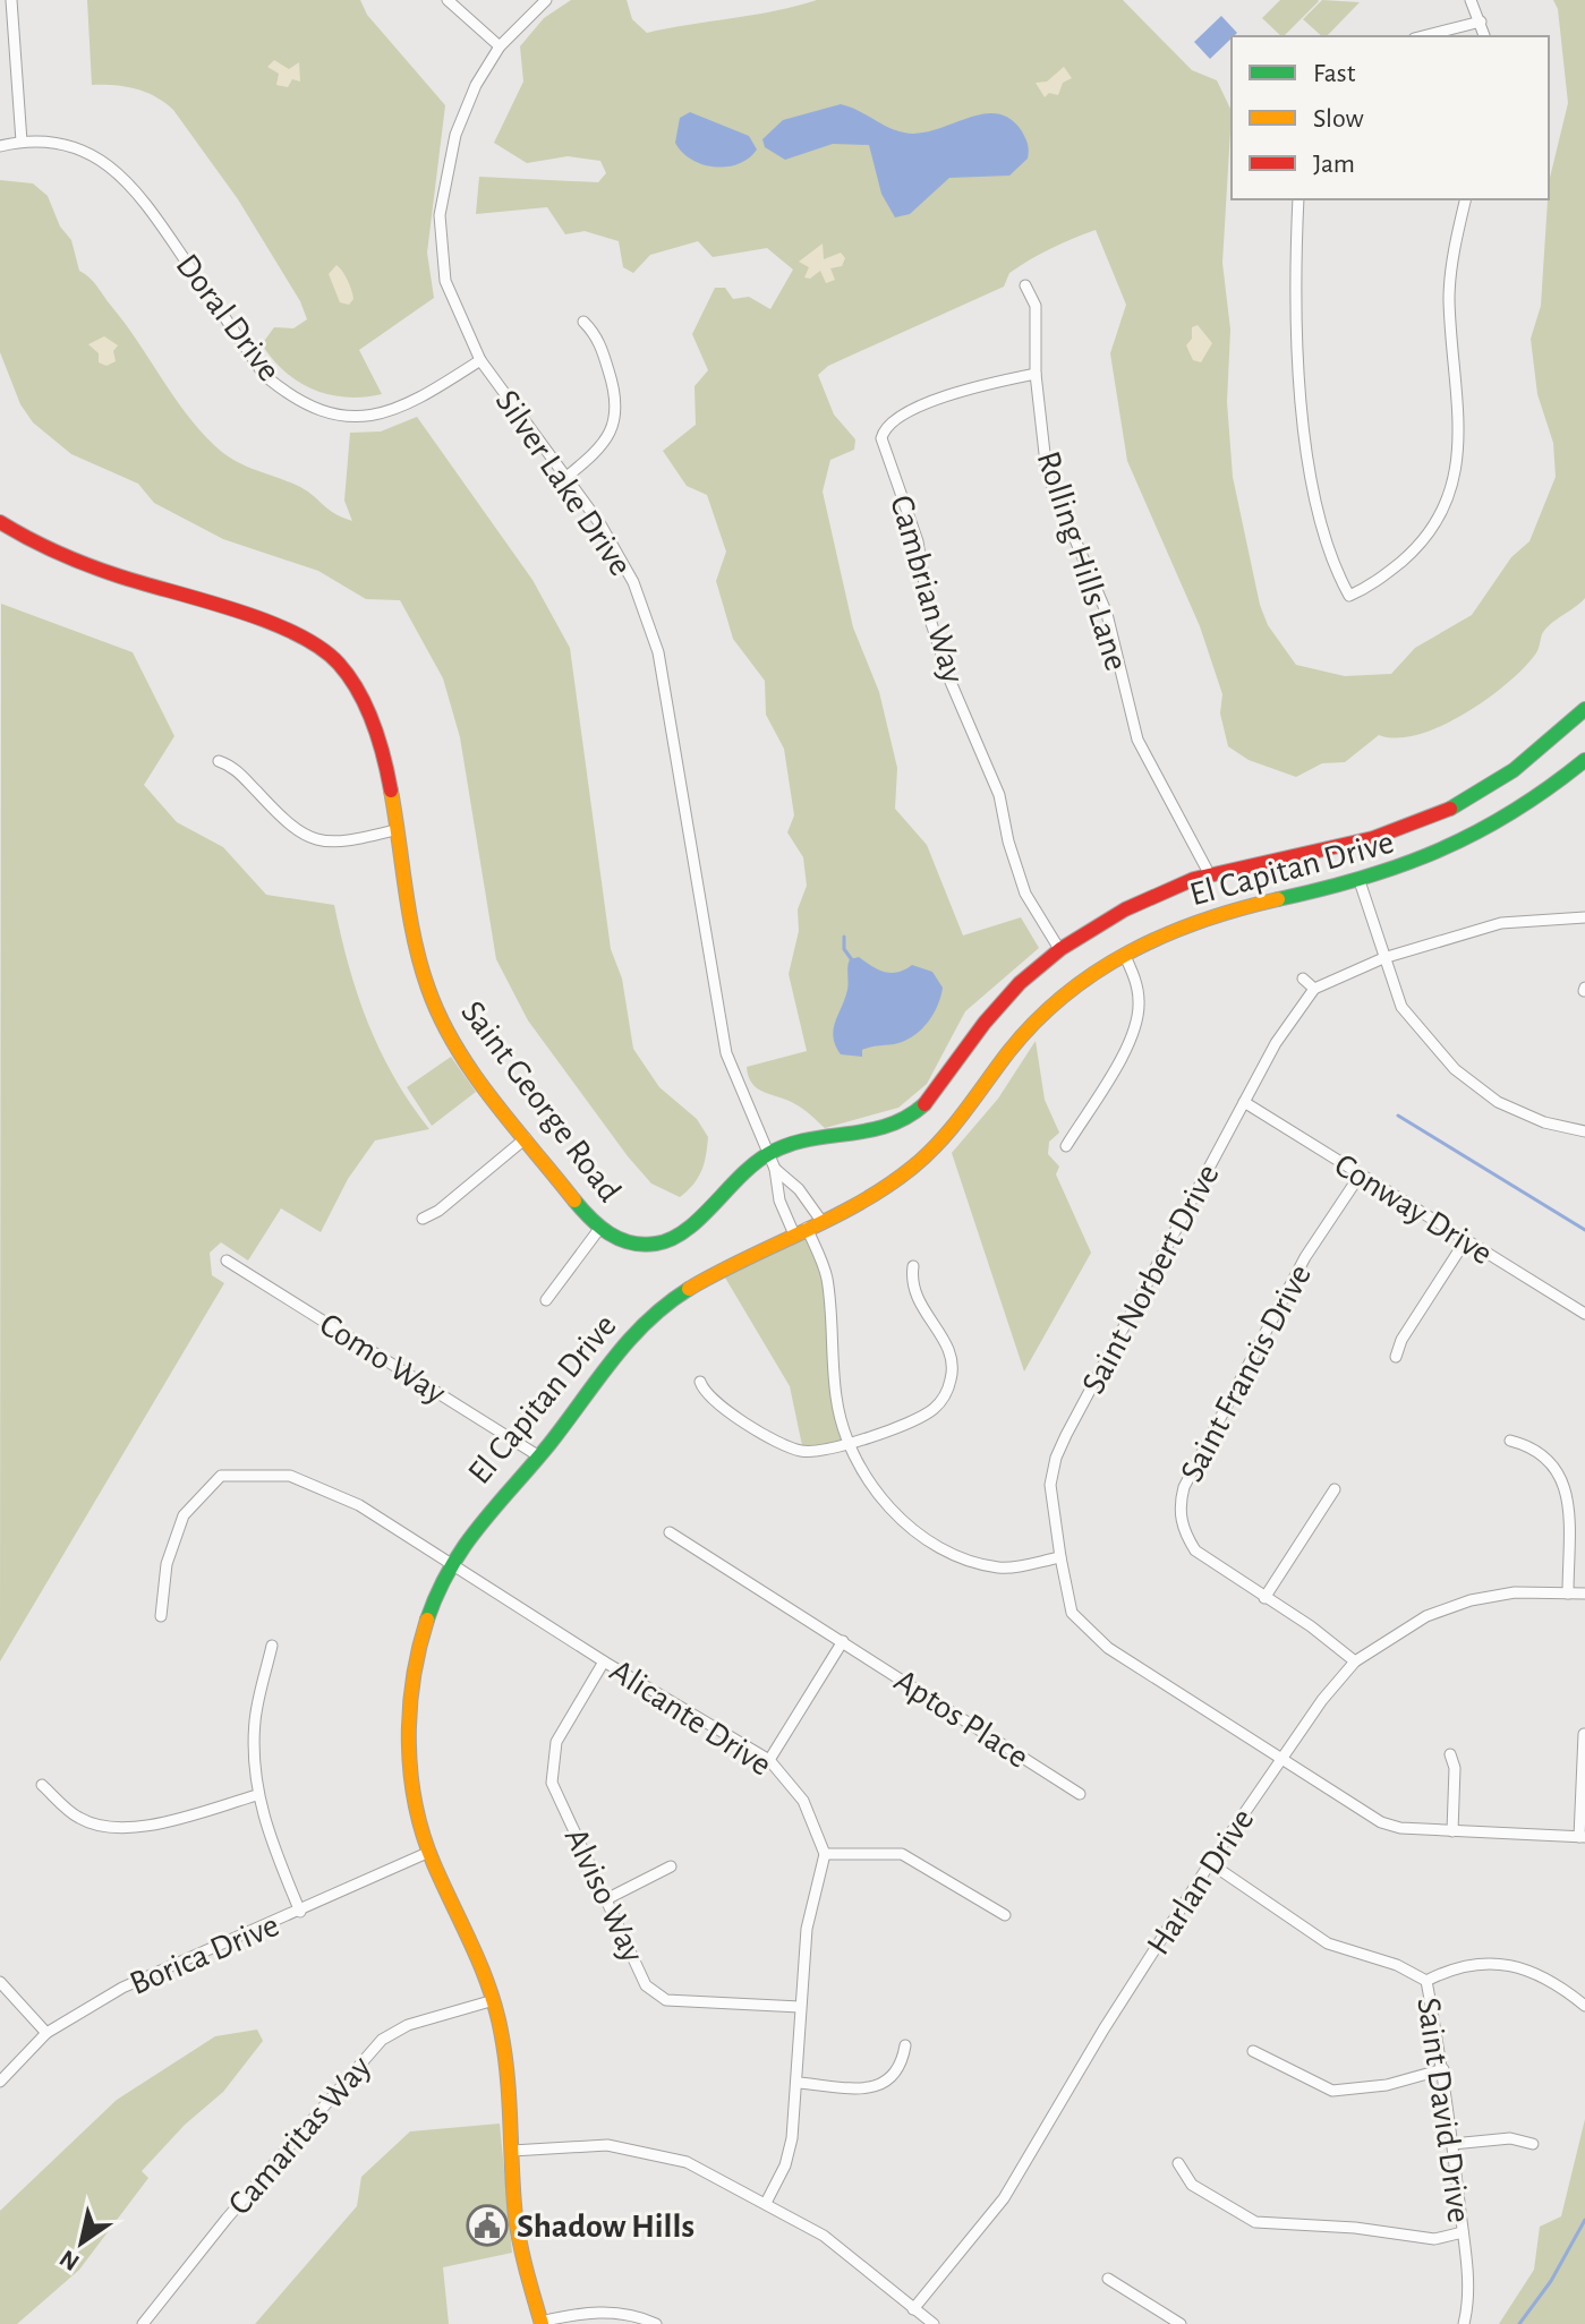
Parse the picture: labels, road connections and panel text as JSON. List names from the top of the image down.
{
  "streets": {
    "street": [
      "Doral Drive",
      "Silver Lake Drive",
      "Rolling Hills Lane",
      "Cambrian Way",
      "El Capitan Drive",
      "Saint George Road",
      "Conway Drive",
      "Saint Norbert Drive",
      "Como Way",
      "Saint Francis Drive",
      "Alicante Drive",
      "Aptos Place",
      "Harlan Drive",
      "Alviso Way",
      "Borica Drive",
      "Saint David Drive",
      "Camaritas Way"
    ]
  },
  "crossings": [
    ["Doral Drive", "Silver Lake Drive"],
    ["Silver Lake Drive", "Saint George Road"],
    ["Rolling Hills Lane", "Cambrian Way"],
    ["Rolling Hills Lane", "Saint George Road"],
    ["Cambrian Way", "Saint George Road"],
    ["El Capitan Drive", "Como Way"],
    ["El Capitan Drive", "Alicante Drive"],
    ["El Capitan Drive", "Borica Drive"],
    ["El Capitan Drive", "Camaritas Way"],
    ["Conway Drive", "Saint Norbert Drive"],
    ["Conway Drive", "Saint Francis Drive"],
    ["Saint Norbert Drive", "Harlan Drive"],
    ["Saint Francis Drive", "Harlan Drive"],
    ["Alicante Drive", "Alviso Way"],
    ["Harlan Drive", "Saint David Drive"]
  ],
  "places": {
    "public building": ["Shadow Hills"]
  },
  "legend": ["Fast", "Slow", "Jam"],
  "north": "bottom left"
}
